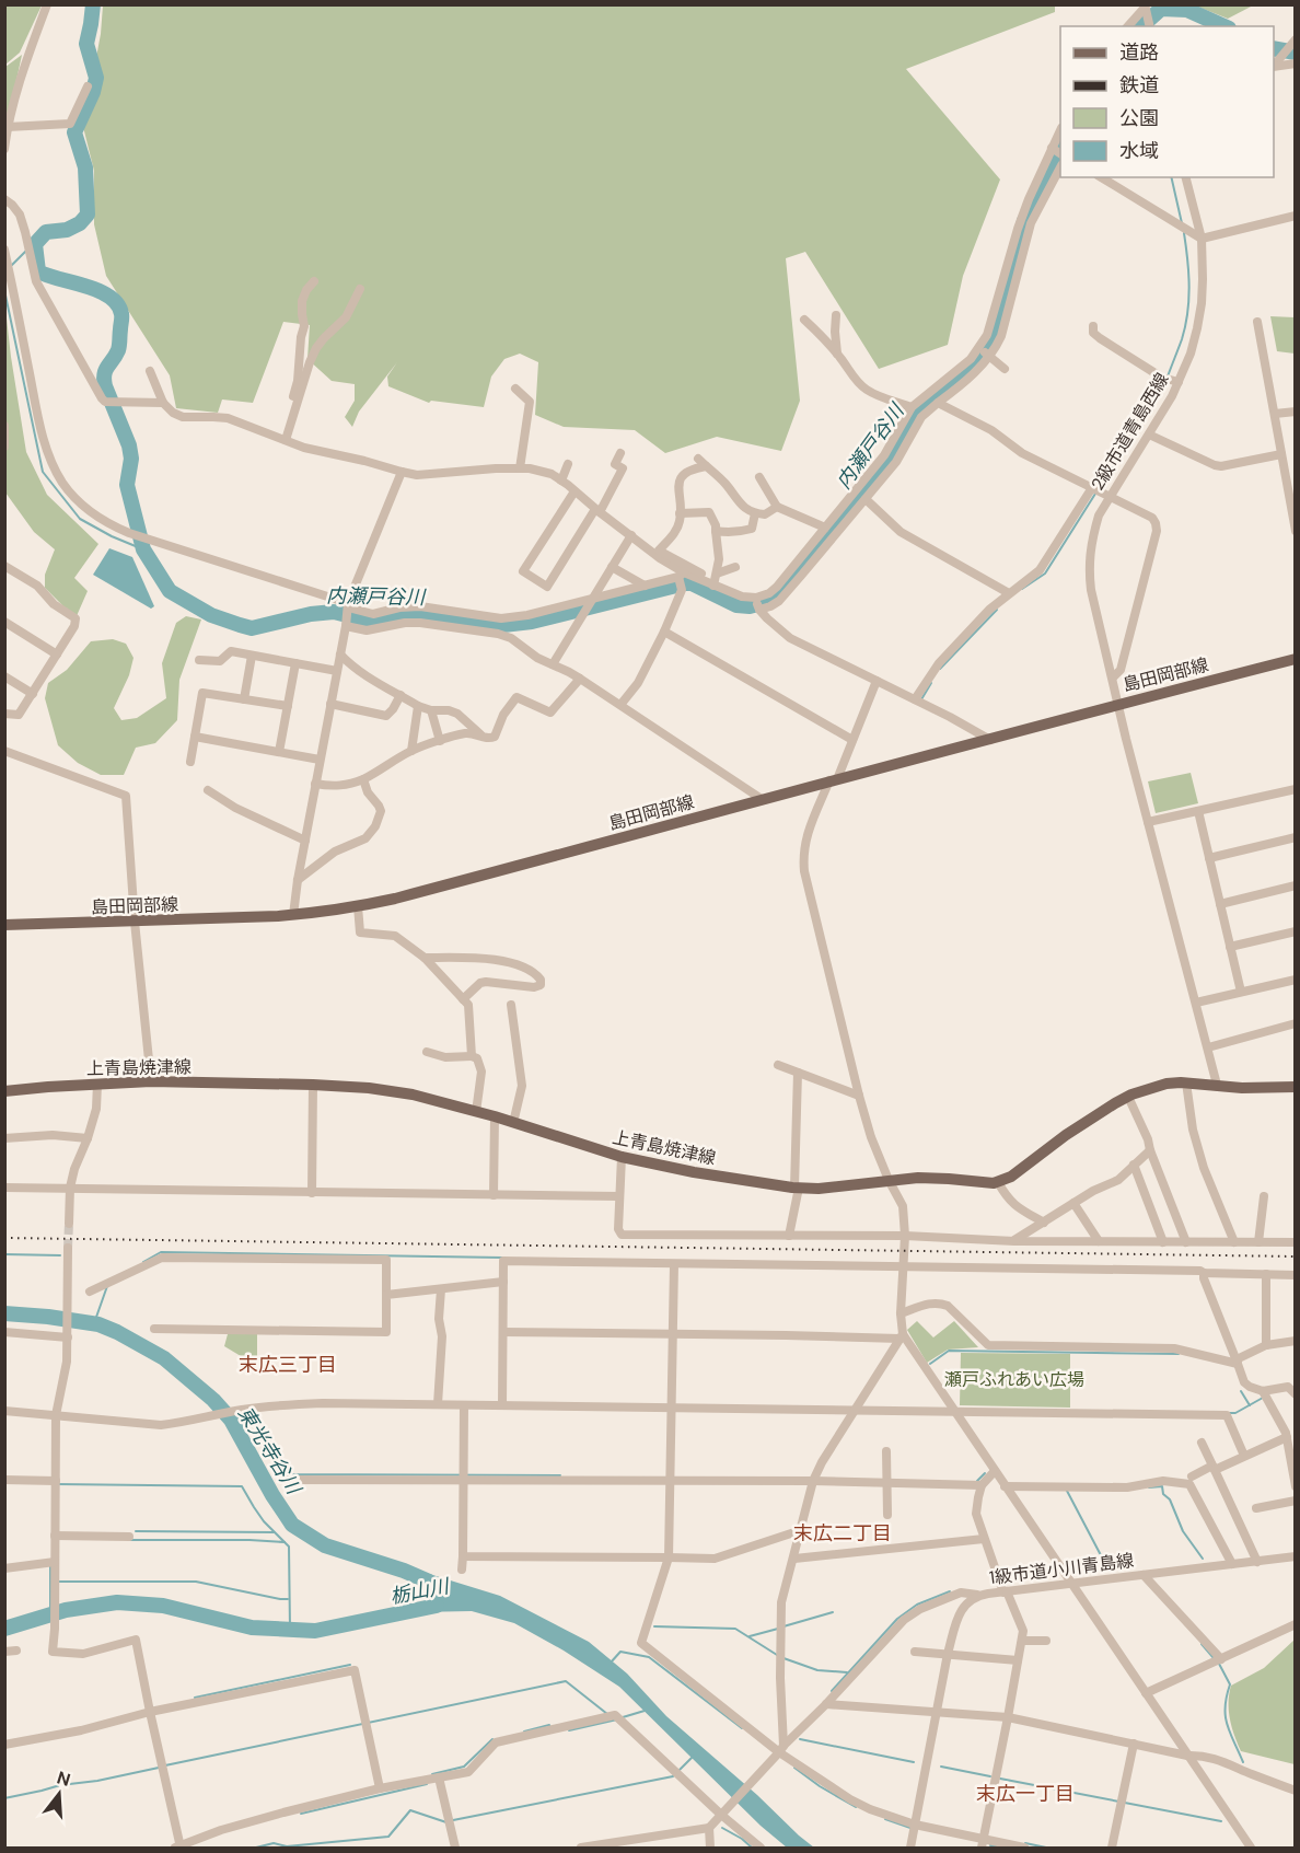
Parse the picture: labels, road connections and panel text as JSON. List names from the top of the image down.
{
  "streets": {
    "main road": ["島田岡部線", "上青島焼津線"],
    "street": ["2級市道青島西線", "1級市道小川青島線"]
  },
  "crossings": [
    ["2級市道青島西線", "島田岡部線"]
  ],
  "districts": ["末広三丁目", "末広二丁目", "末広一丁目"],
  "water": ["内瀬戸谷川", "東光寺谷川", "栃山川"],
  "parks": ["瀬戸ふれあい広場"],
  "legend": [
    "道路",
    "鉄道",
    "公園",
    "水域"
  ],
  "north": "top"
}
